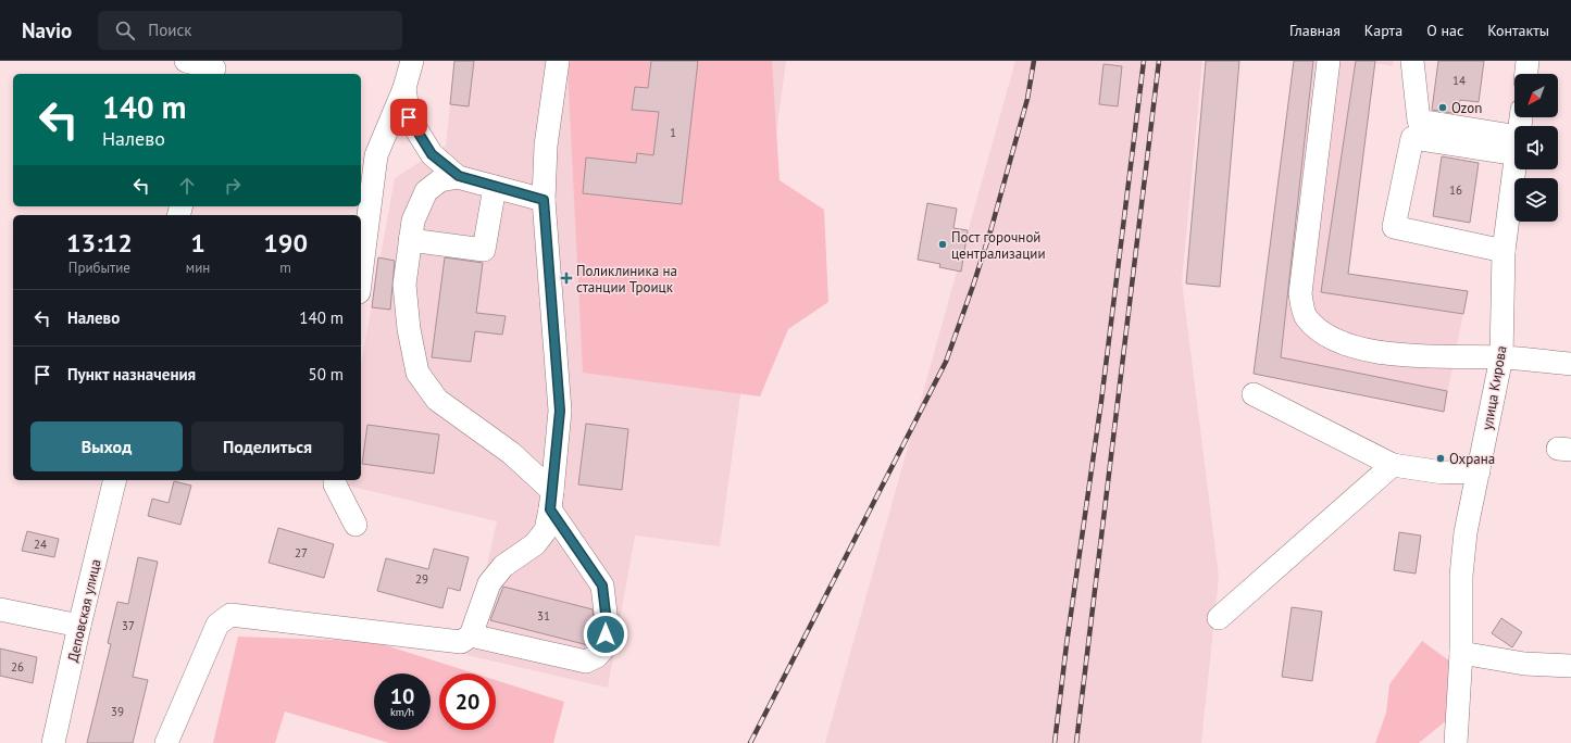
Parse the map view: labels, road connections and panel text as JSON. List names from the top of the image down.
{
  "streets": {
    "street": ["улица Кирова", "Деповская улица"]
  },
  "places": {
    "other": ["Ozon", "Пост горочной централизации", "Охрана"],
    "health": ["Поликлиника на станции Троицк"]
  },
  "house_numbers": [
    "14",
    "1",
    "16",
    "24",
    "27",
    "29",
    "31",
    "37",
    "26",
    "39"
  ],
  "north": "bottom left",
  "page": {
    "header": "Navio",
    "search": "Поиск",
    "nav": [
      "Главная",
      "Карта",
      "О нас",
      "Контакты"
    ],
    "turn": ["140 m", "Налево"],
    "eta": [
      "13:12",
      "Прибытие",
      "1",
      "мин",
      "190",
      "m"
    ],
    "list": [
      {
        "name": "Налево",
        "value": "140 m"
      },
      {
        "name": "Пункт назначения",
        "value": "50 m"
      }
    ],
    "buttons": ["Выход", "Поделиться"],
    "speed": "10 km/h",
    "limit": "20"
  }
}
